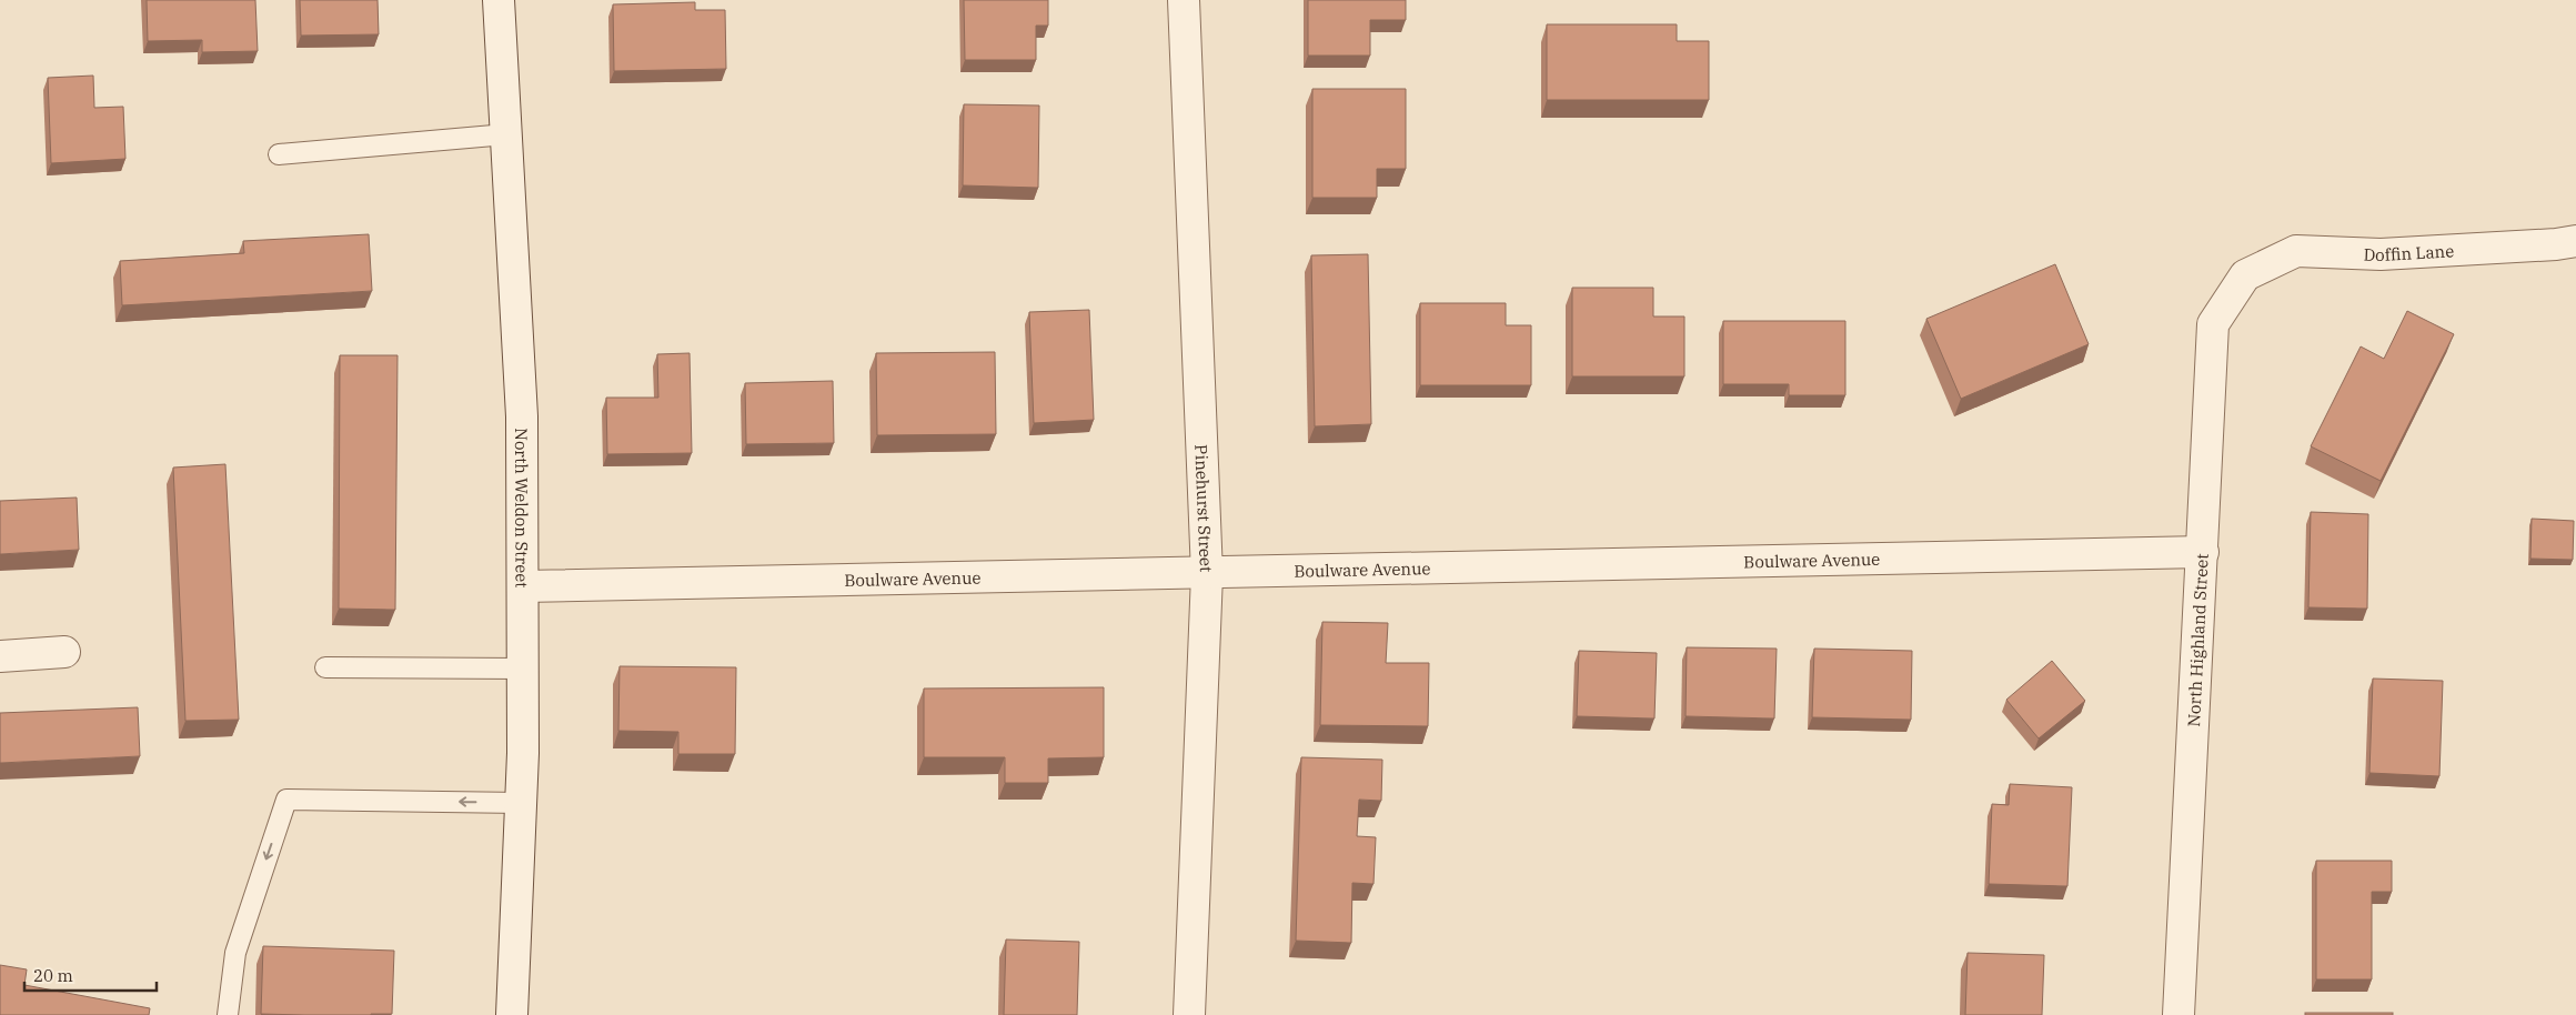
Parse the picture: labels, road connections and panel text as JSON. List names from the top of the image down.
{
  "streets": {
    "street": [
      "Doffin Lane",
      "North Weldon Street",
      "Pinehurst Street",
      "Boulware Avenue",
      "North Highland Street"
    ]
  },
  "crossings": [
    ["Doffin Lane", "North Highland Street"],
    ["North Weldon Street", "Boulware Avenue"],
    ["Pinehurst Street", "Boulware Avenue"],
    ["Boulware Avenue", "North Highland Street"]
  ],
  "scale_bar": "20 m"
}
